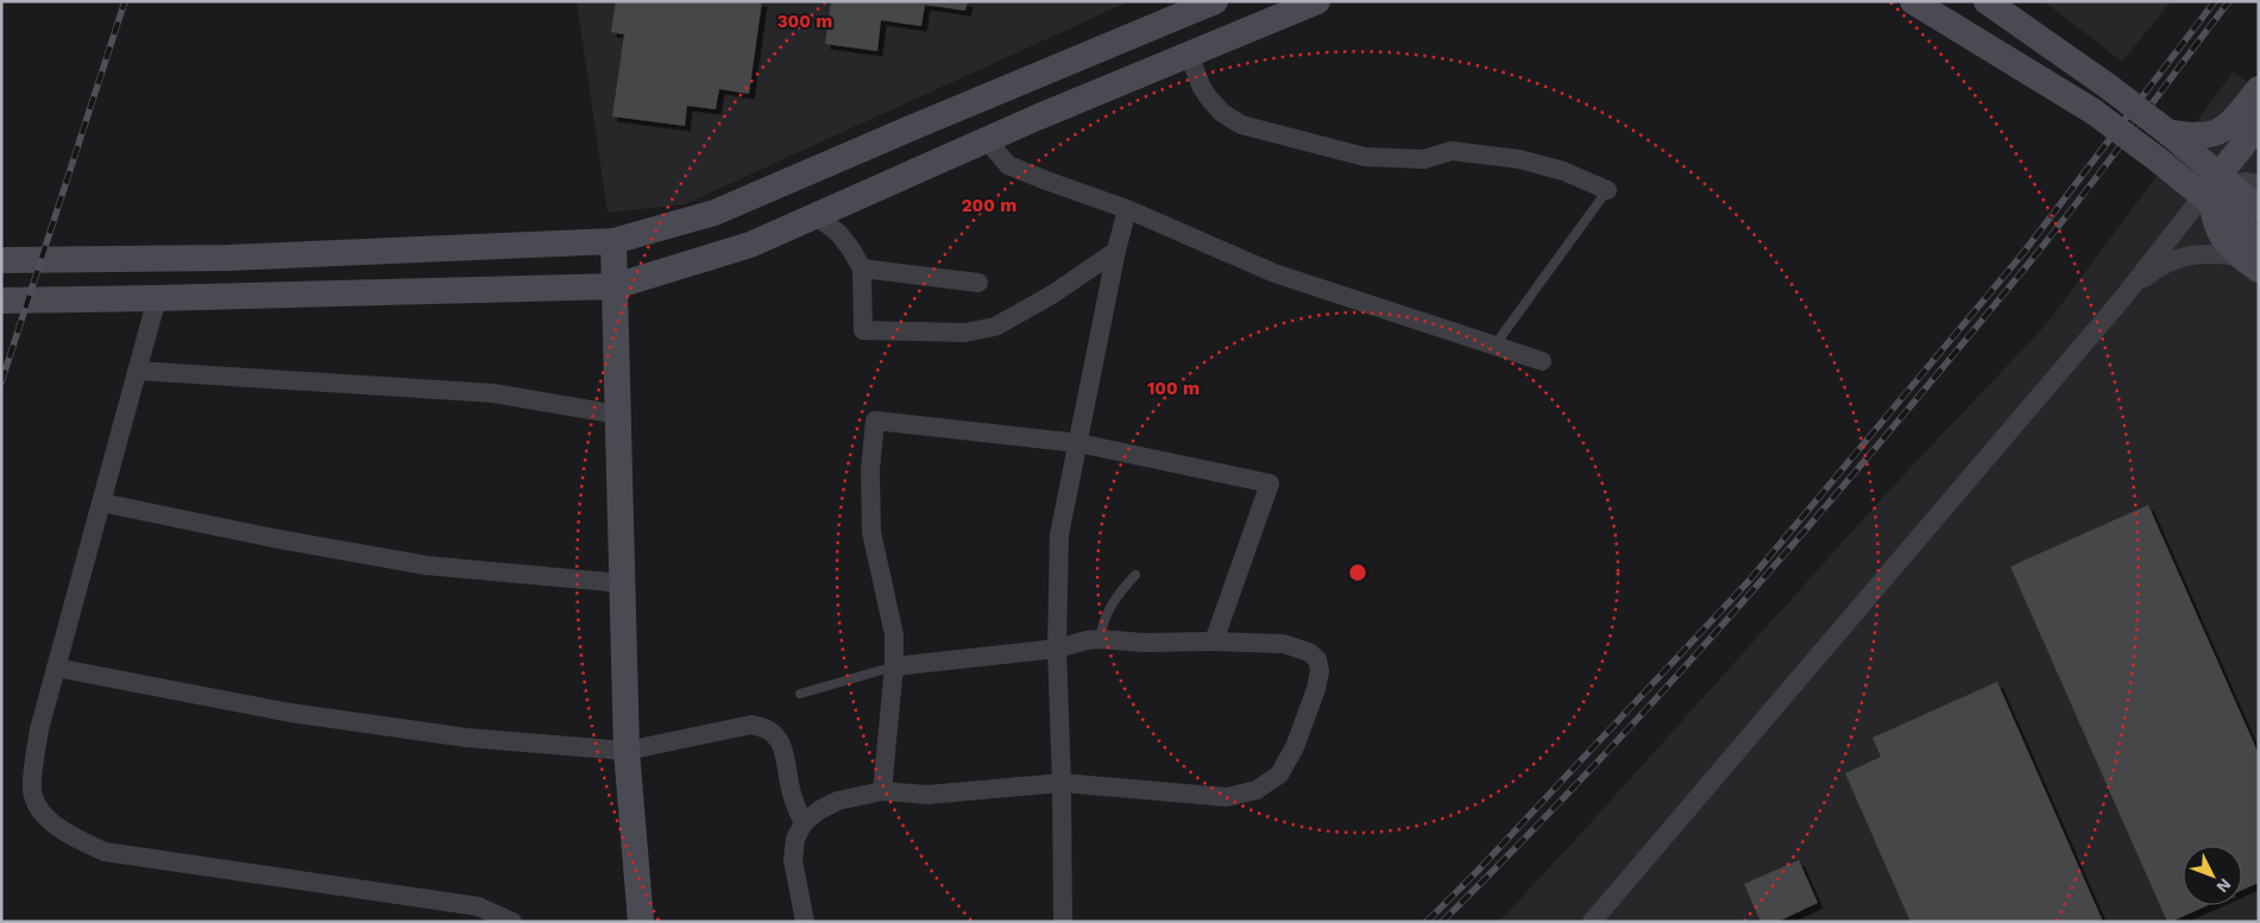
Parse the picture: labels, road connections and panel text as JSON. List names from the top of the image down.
{
  "north": "bottom right",
  "rings": ["300 m", "200 m", "100 m"]
}
